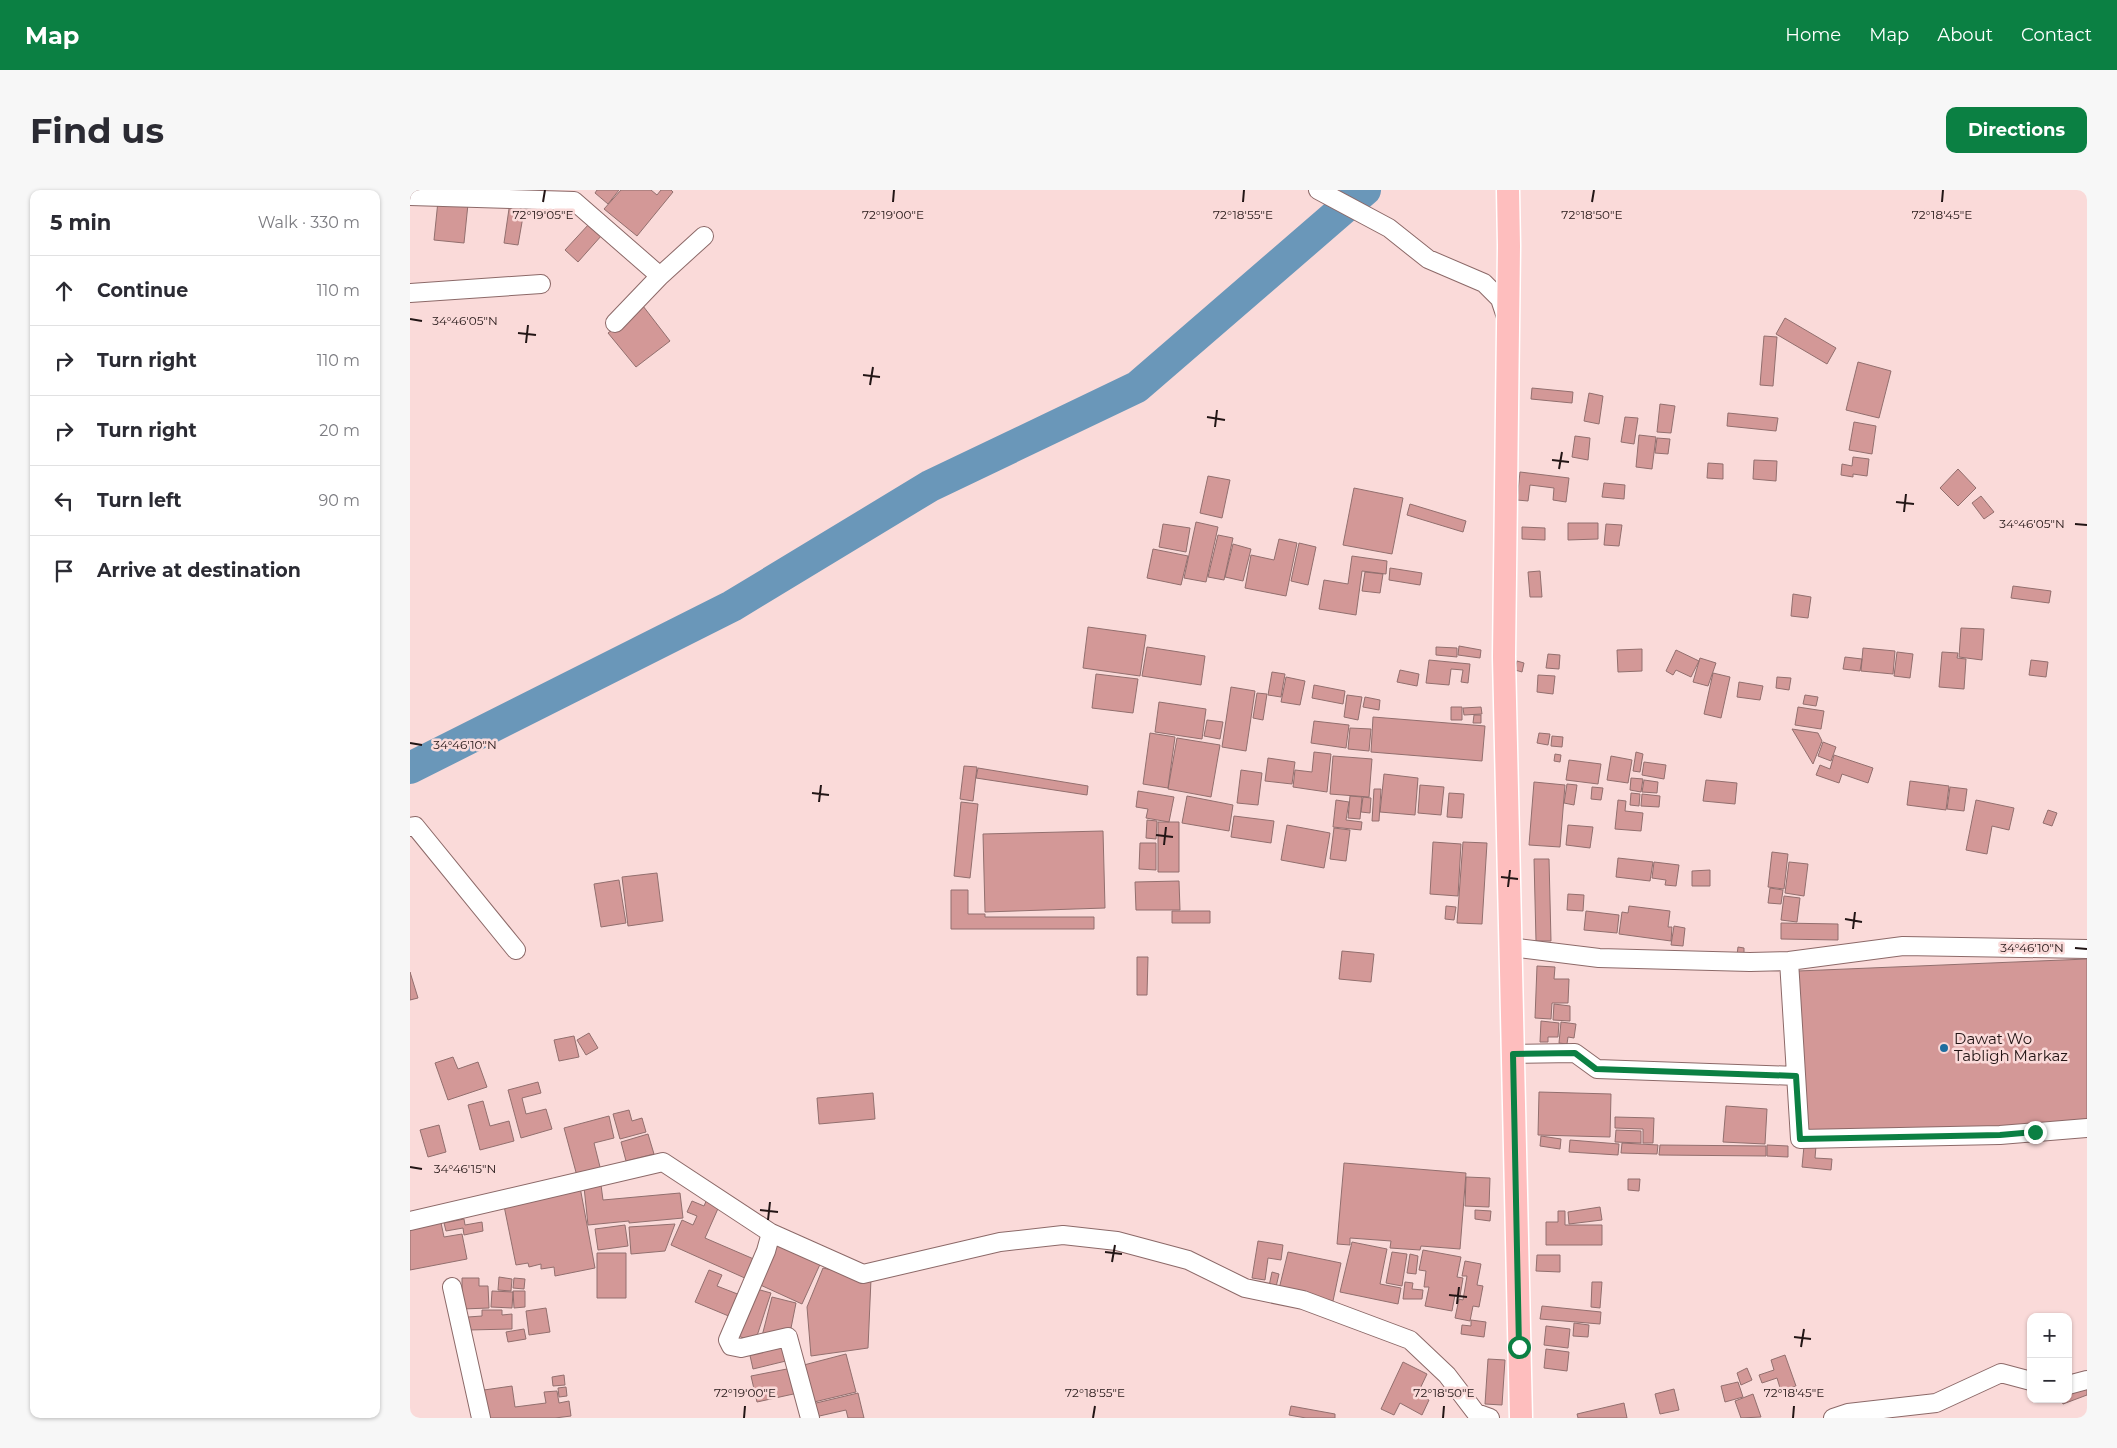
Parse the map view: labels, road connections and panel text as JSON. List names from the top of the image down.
{
  "places": ["Dawat Wo Tabligh Markaz"],
  "page": {
    "header": "Map",
    "nav": [
      "Home",
      "Map",
      "About",
      "Contact"
    ],
    "buttons": "Directions",
    "title": "Find us",
    "heading": ["5 min", "Walk · 330 m"],
    "list": [
      ["Continue", "110 m"],
      ["Turn right", "110 m"],
      ["Turn right", "20 m"],
      ["Turn left", "90 m"],
      "Arrive at destination"
    ],
    "map_buttons": ["+", "−"]
  },
  "coordinates": [
    "72°19'05\"E",
    "72°19'00\"E",
    "72°18'55\"E",
    "72°18'50\"E",
    "72°18'45\"E",
    "34°46'05\"N",
    "34°46'10\"N",
    "34°46'15\"N"
  ]
}
